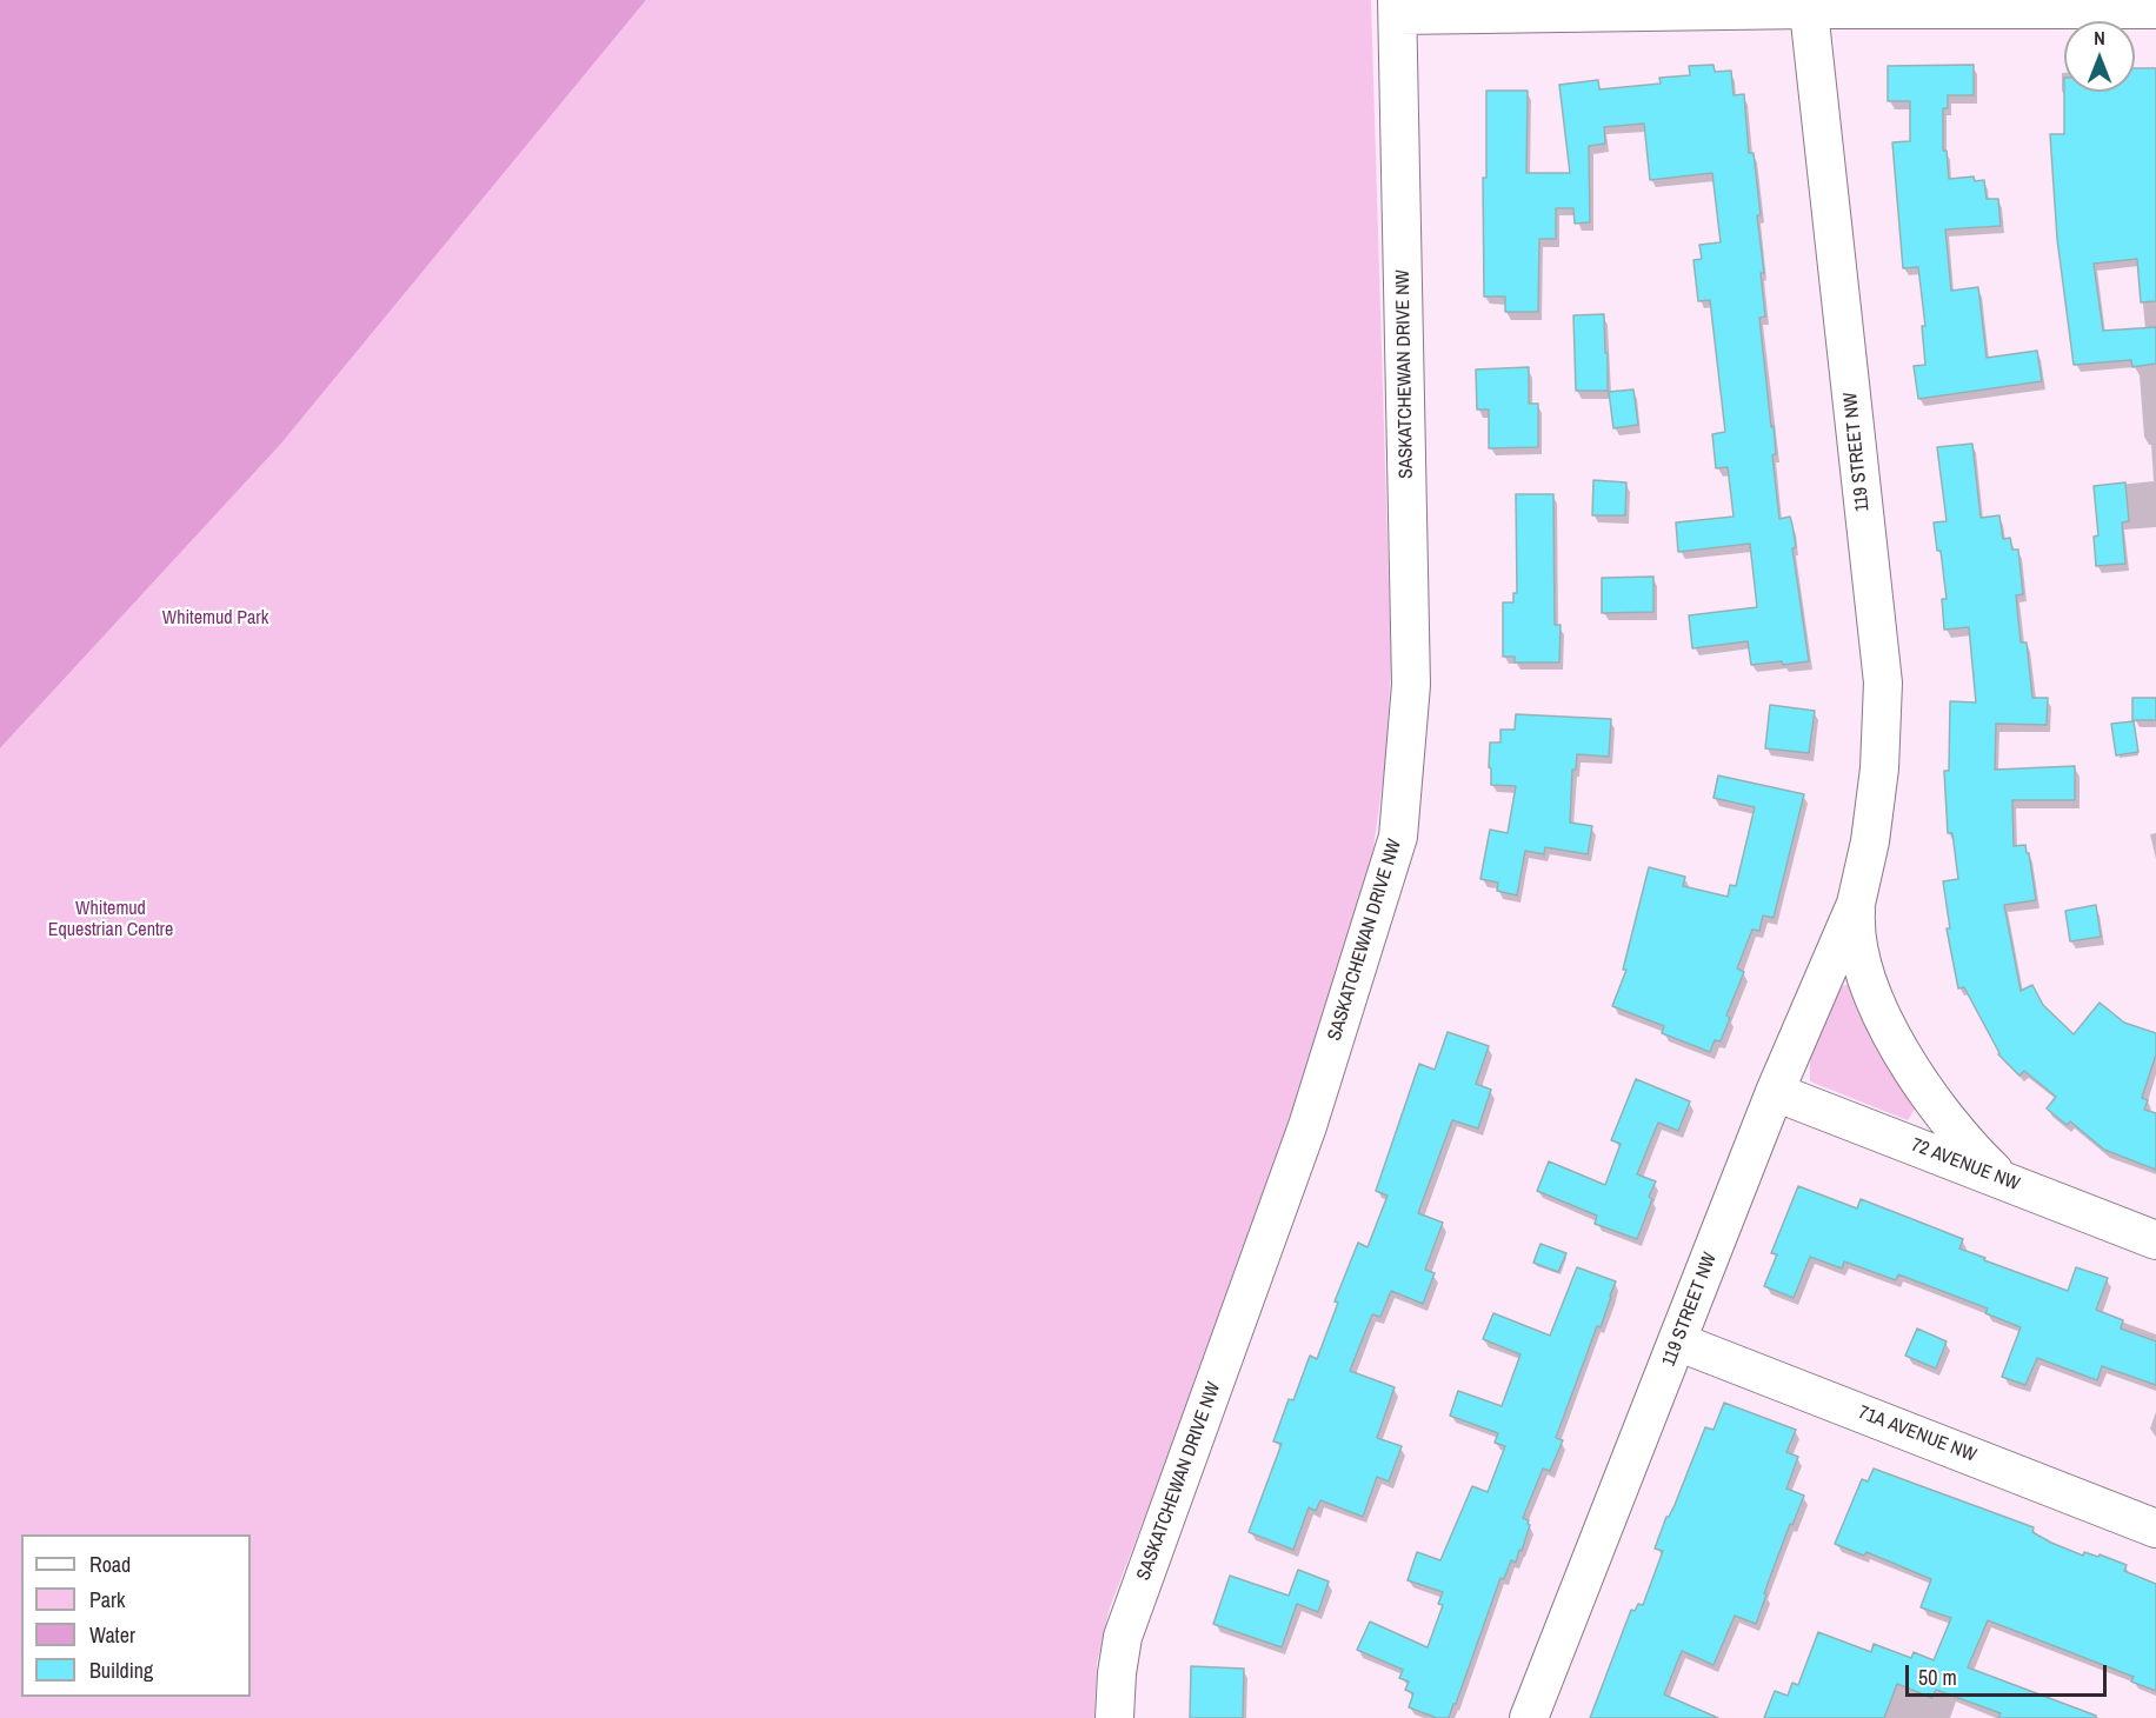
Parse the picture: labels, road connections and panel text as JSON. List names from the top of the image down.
{
  "streets": {
    "street": [
      "SASKATCHEWAN DRIVE NW",
      "119 STREET NW",
      "72 AVENUE NW",
      "71A AVENUE NW"
    ]
  },
  "crossings": [
    ["119 STREET NW", "72 AVENUE NW"],
    ["119 STREET NW", "71A AVENUE NW"]
  ],
  "parks": ["Whitemud Park", "Whitemud Equestrian Centre"],
  "legend": [
    "Road",
    "Park",
    "Water",
    "Building"
  ],
  "scale_bar": "50 m",
  "north": "top"
}
